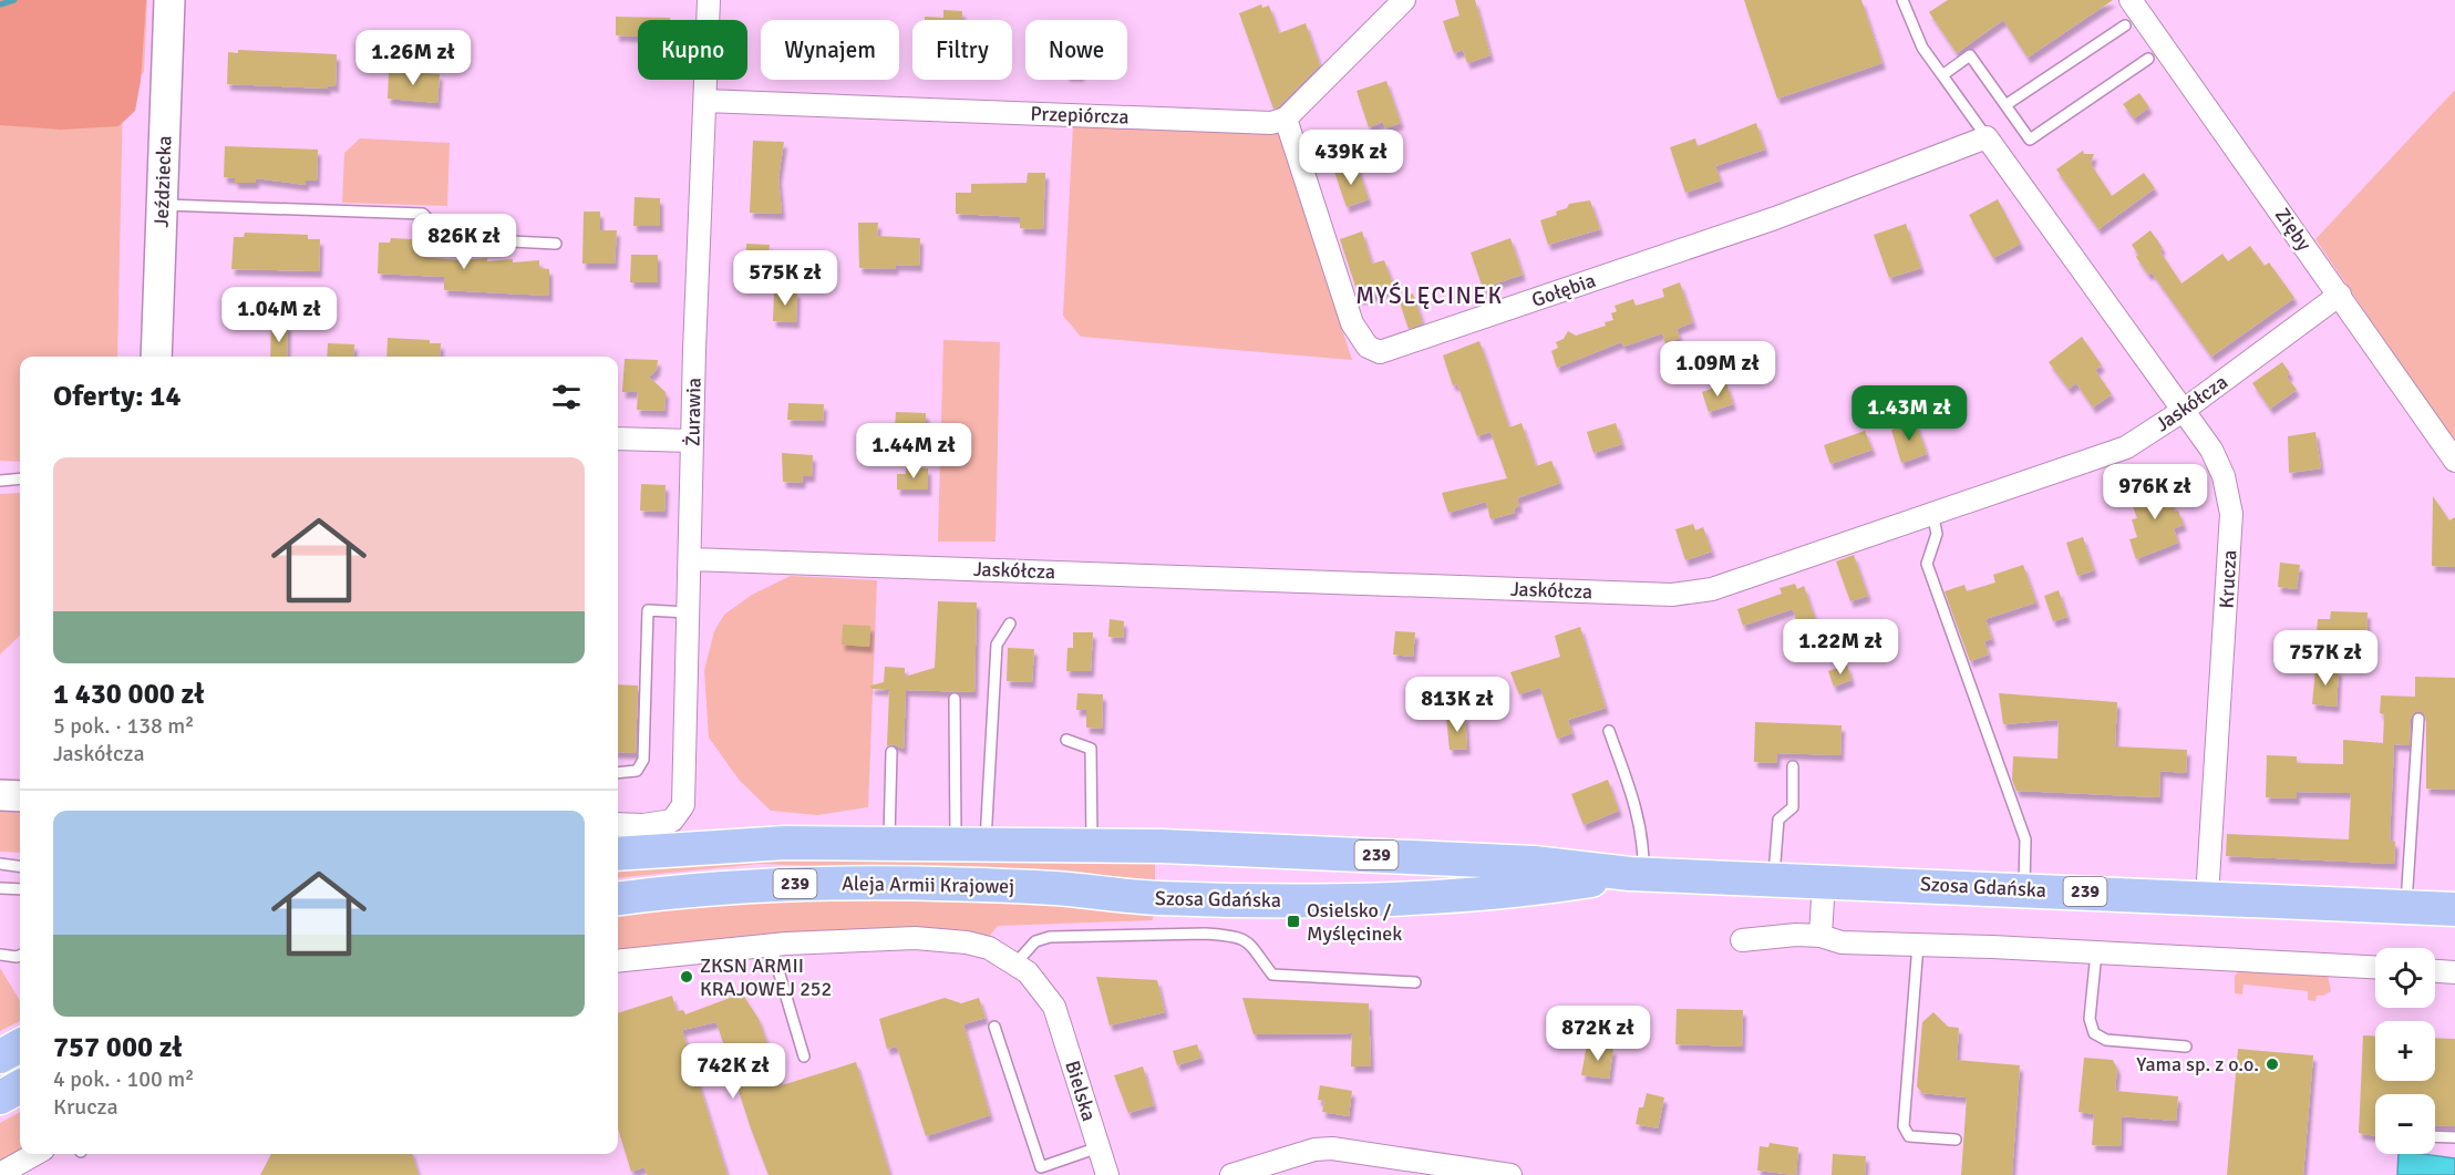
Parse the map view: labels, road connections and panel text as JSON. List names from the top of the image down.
{
  "streets": {
    "main road": ["239", "Aleja Armii Krajowej", "Szosa Gdańska"],
    "street": [
      "Przepiórcza",
      "Jeździecka",
      "Zięby",
      "Gołębia",
      "Jaskółcza",
      "Żurawia",
      "Krucza",
      "Bielska"
    ]
  },
  "crossings": [
    ["Przepiórcza", "Gołębia"],
    ["Przepiórcza", "Żurawia"],
    ["Zięby", "Jaskółcza"],
    ["Gołębia", "Krucza"],
    ["Jaskółcza", "Żurawia"],
    ["Jaskółcza", "Krucza"],
    ["Krucza", "Szosa Gdańska"],
    ["239", "Szosa Gdańska"],
    ["Aleja Armii Krajowej", "Szosa Gdańska"]
  ],
  "districts": ["MYŚLĘCINEK"],
  "places": {
    "transit": ["Osielsko / Myślęcinek"],
    "other": ["ZKSN ARMII KRAJOWEJ 252", "Yama sp. z o.o."]
  },
  "page": {
    "chip": [
      "Kupno",
      "Wynajem",
      "Filtry",
      "Nowe"
    ],
    "price": [
      "1.26M zł",
      "439K zł",
      "826K zł",
      "575K zł",
      "1.04M zł",
      "1.09M zł",
      "1.43M zł",
      "1.44M zł",
      "976K zł",
      "1.22M zł",
      "757K zł",
      "813K zł",
      "872K zł",
      "742K zł"
    ],
    "heading": "Oferty: 14",
    "list": [
      {
        "name": "1 430 000 zł",
        "note": "5 pok. · 138 m² · Jaskółcza"
      },
      {
        "name": "757 000 zł",
        "note": "4 pok. · 100 m² · Krucza"
      }
    ],
    "map_buttons": ["+", "−"]
  }
}
